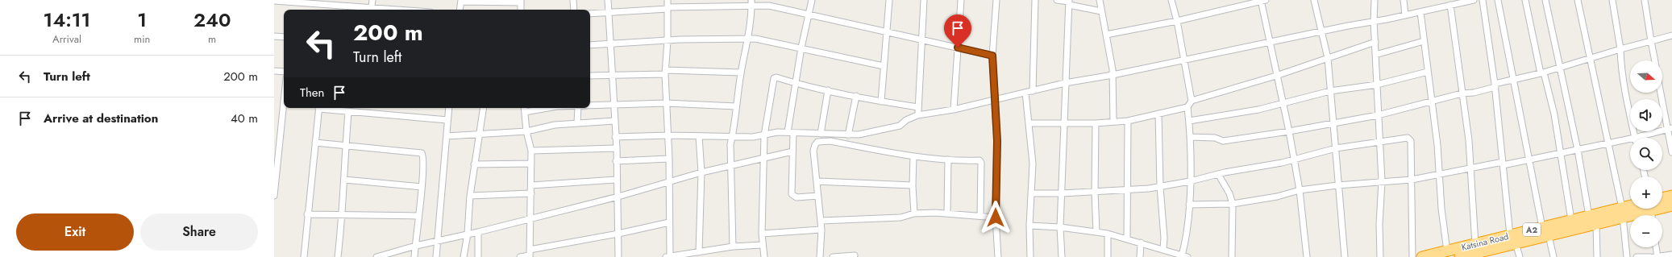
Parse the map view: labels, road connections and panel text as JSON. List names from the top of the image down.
{
  "streets": {
    "highway": ["A2", "Katsina Road"]
  },
  "north": "right",
  "page": {
    "eta": [
      "14:11",
      "Arrival",
      "1",
      "min",
      "240",
      "m"
    ],
    "turn": ["200 m", "Turn left"],
    "list": [
      {
        "name": "Turn left",
        "value": "200 m"
      },
      {
        "name": "Arrive at destination",
        "value": "40 m"
      }
    ],
    "map_buttons": ["+", "−"],
    "then": "Then",
    "buttons": ["Exit", "Share"]
  }
}
